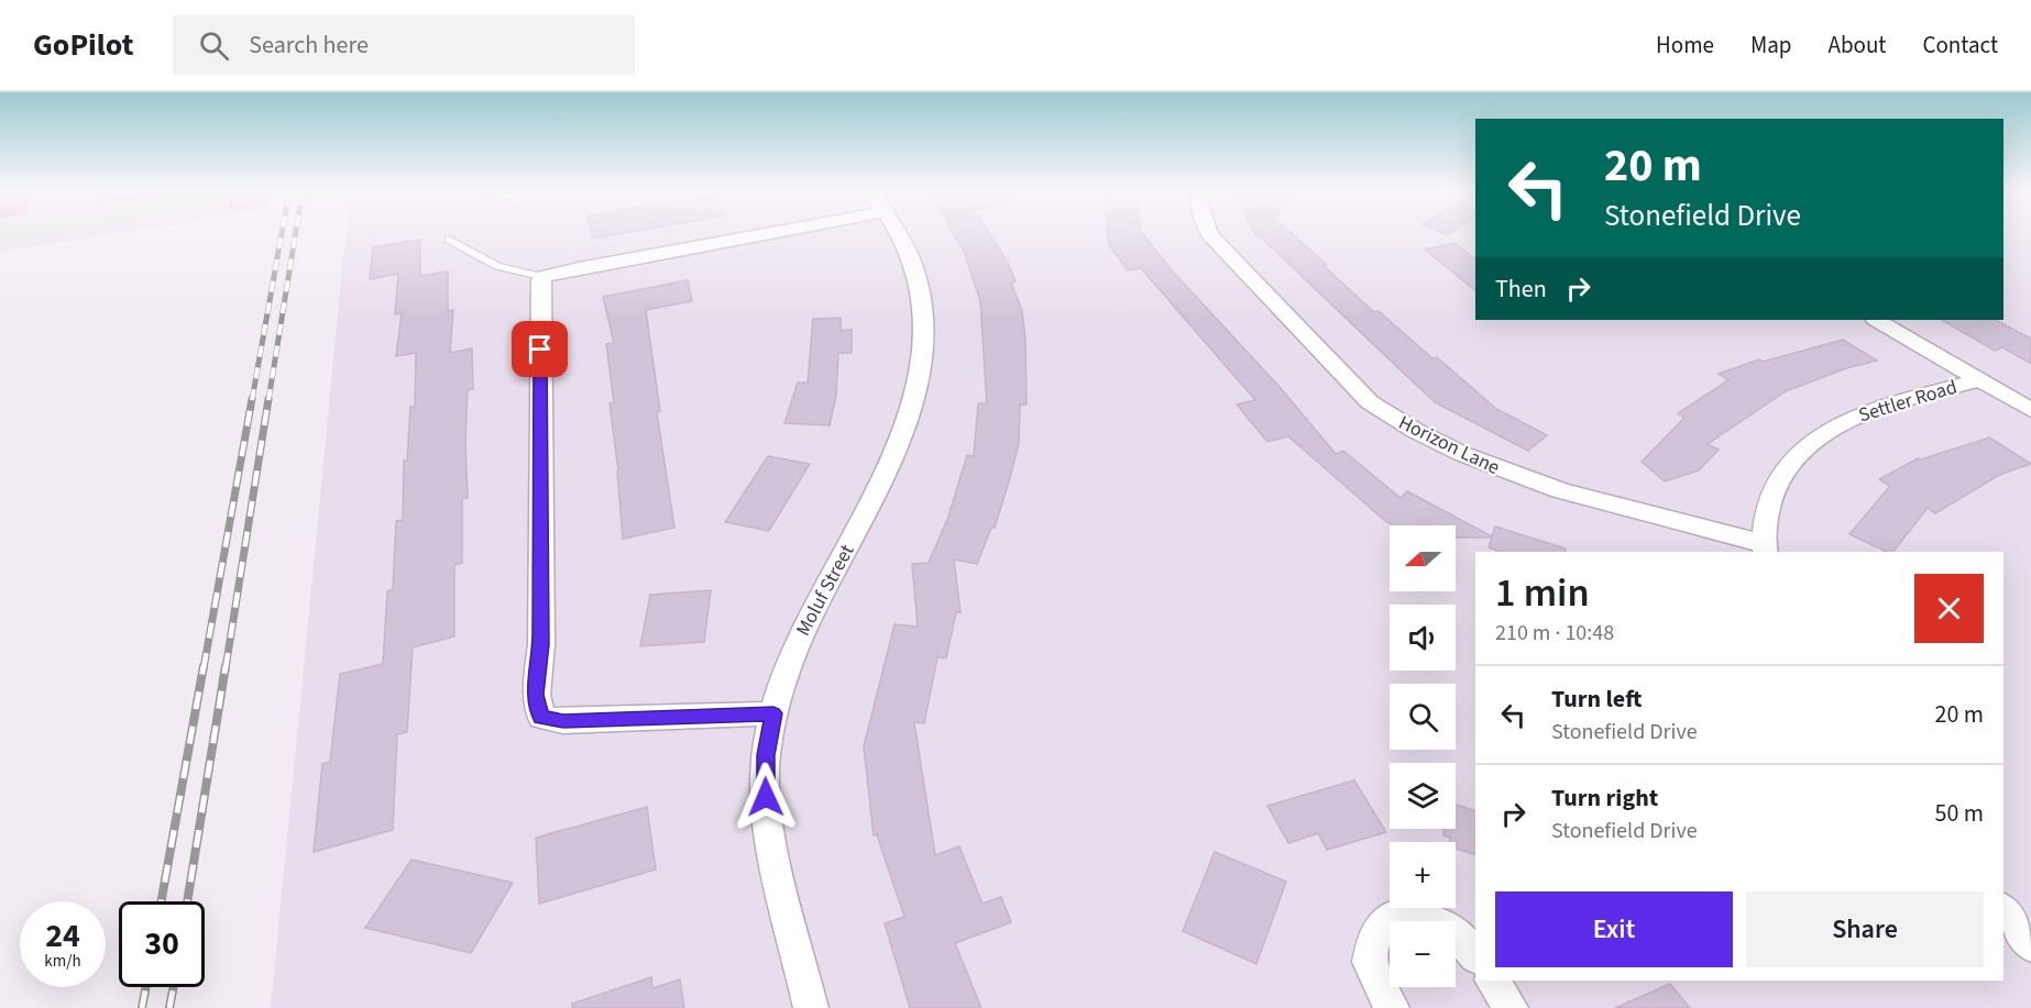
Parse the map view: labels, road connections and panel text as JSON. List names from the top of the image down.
{
  "streets": {
    "street": ["Settler Road", "Horizon Lane", "Moluf Street"]
  },
  "crossings": [
    ["Settler Road", "Horizon Lane"]
  ],
  "north": "left",
  "page": {
    "header": "GoPilot",
    "search": "Search here",
    "nav": [
      "Home",
      "Map",
      "About",
      "Contact"
    ],
    "turn": ["20 m", "Stonefield Drive"],
    "then": "Then",
    "map_buttons": ["+", "−"],
    "heading": ["1 min", "210 m · 10:48"],
    "list": [
      {
        "name": "Turn left",
        "note": "Stonefield Drive",
        "value": "20 m"
      },
      {
        "name": "Turn right",
        "note": "Stonefield Drive",
        "value": "50 m"
      }
    ],
    "buttons": ["Exit", "Share"],
    "speed": "24 km/h",
    "limit": "30"
  }
}
